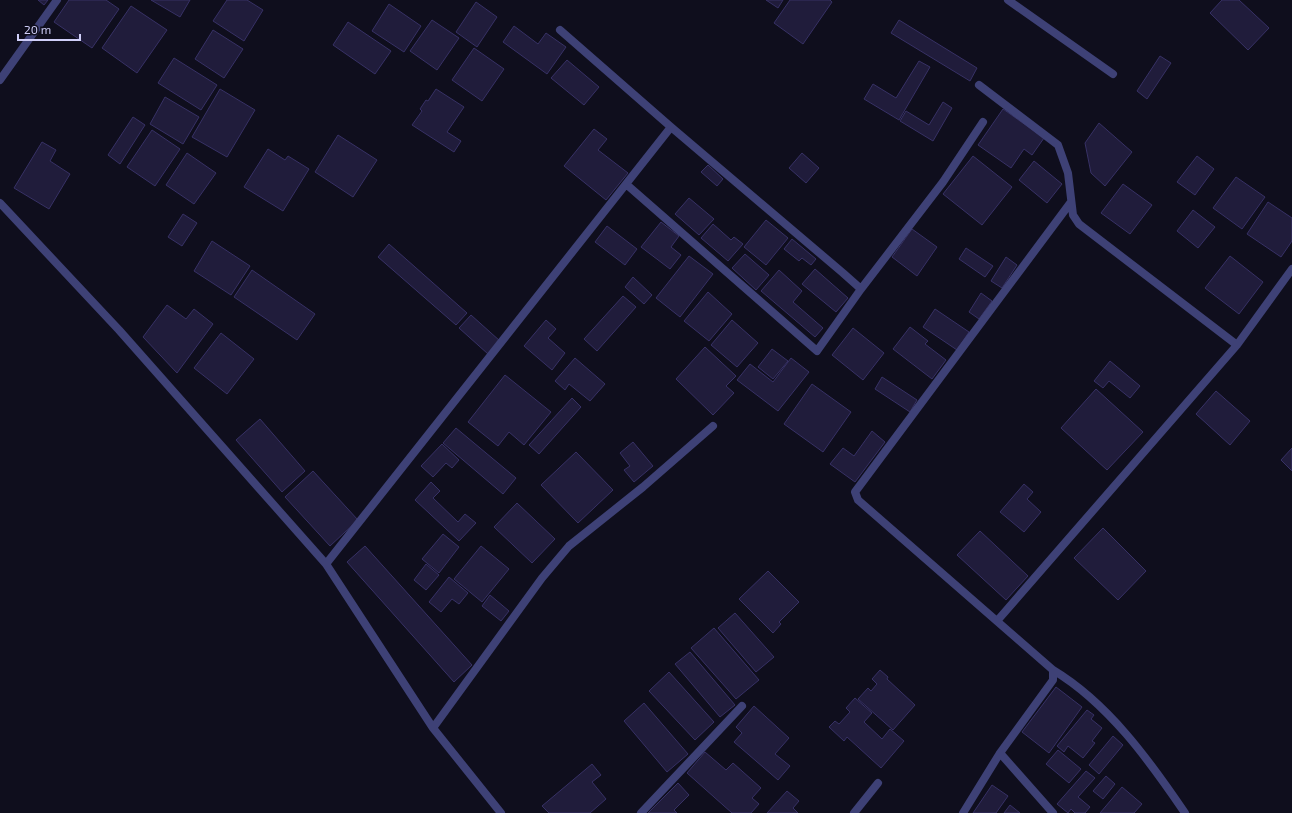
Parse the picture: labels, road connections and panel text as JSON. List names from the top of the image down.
{
  "scale_bar": "20 m"
}
